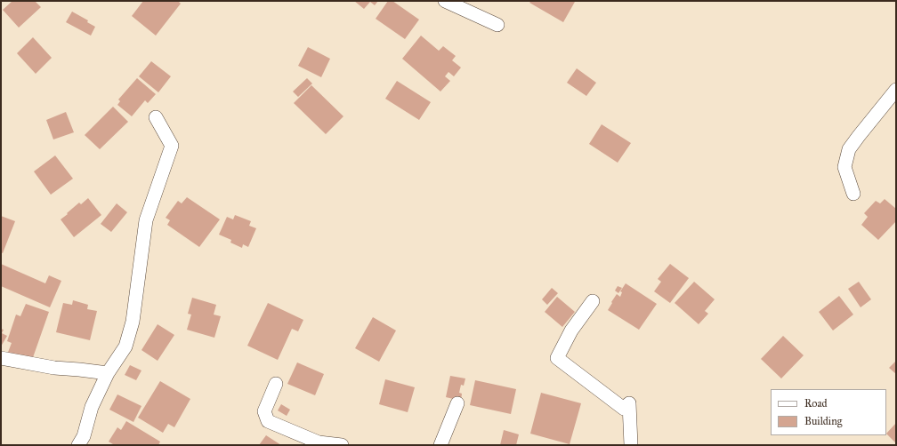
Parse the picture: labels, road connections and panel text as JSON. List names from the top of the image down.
{
  "legend": ["Road", "Building"]
}
